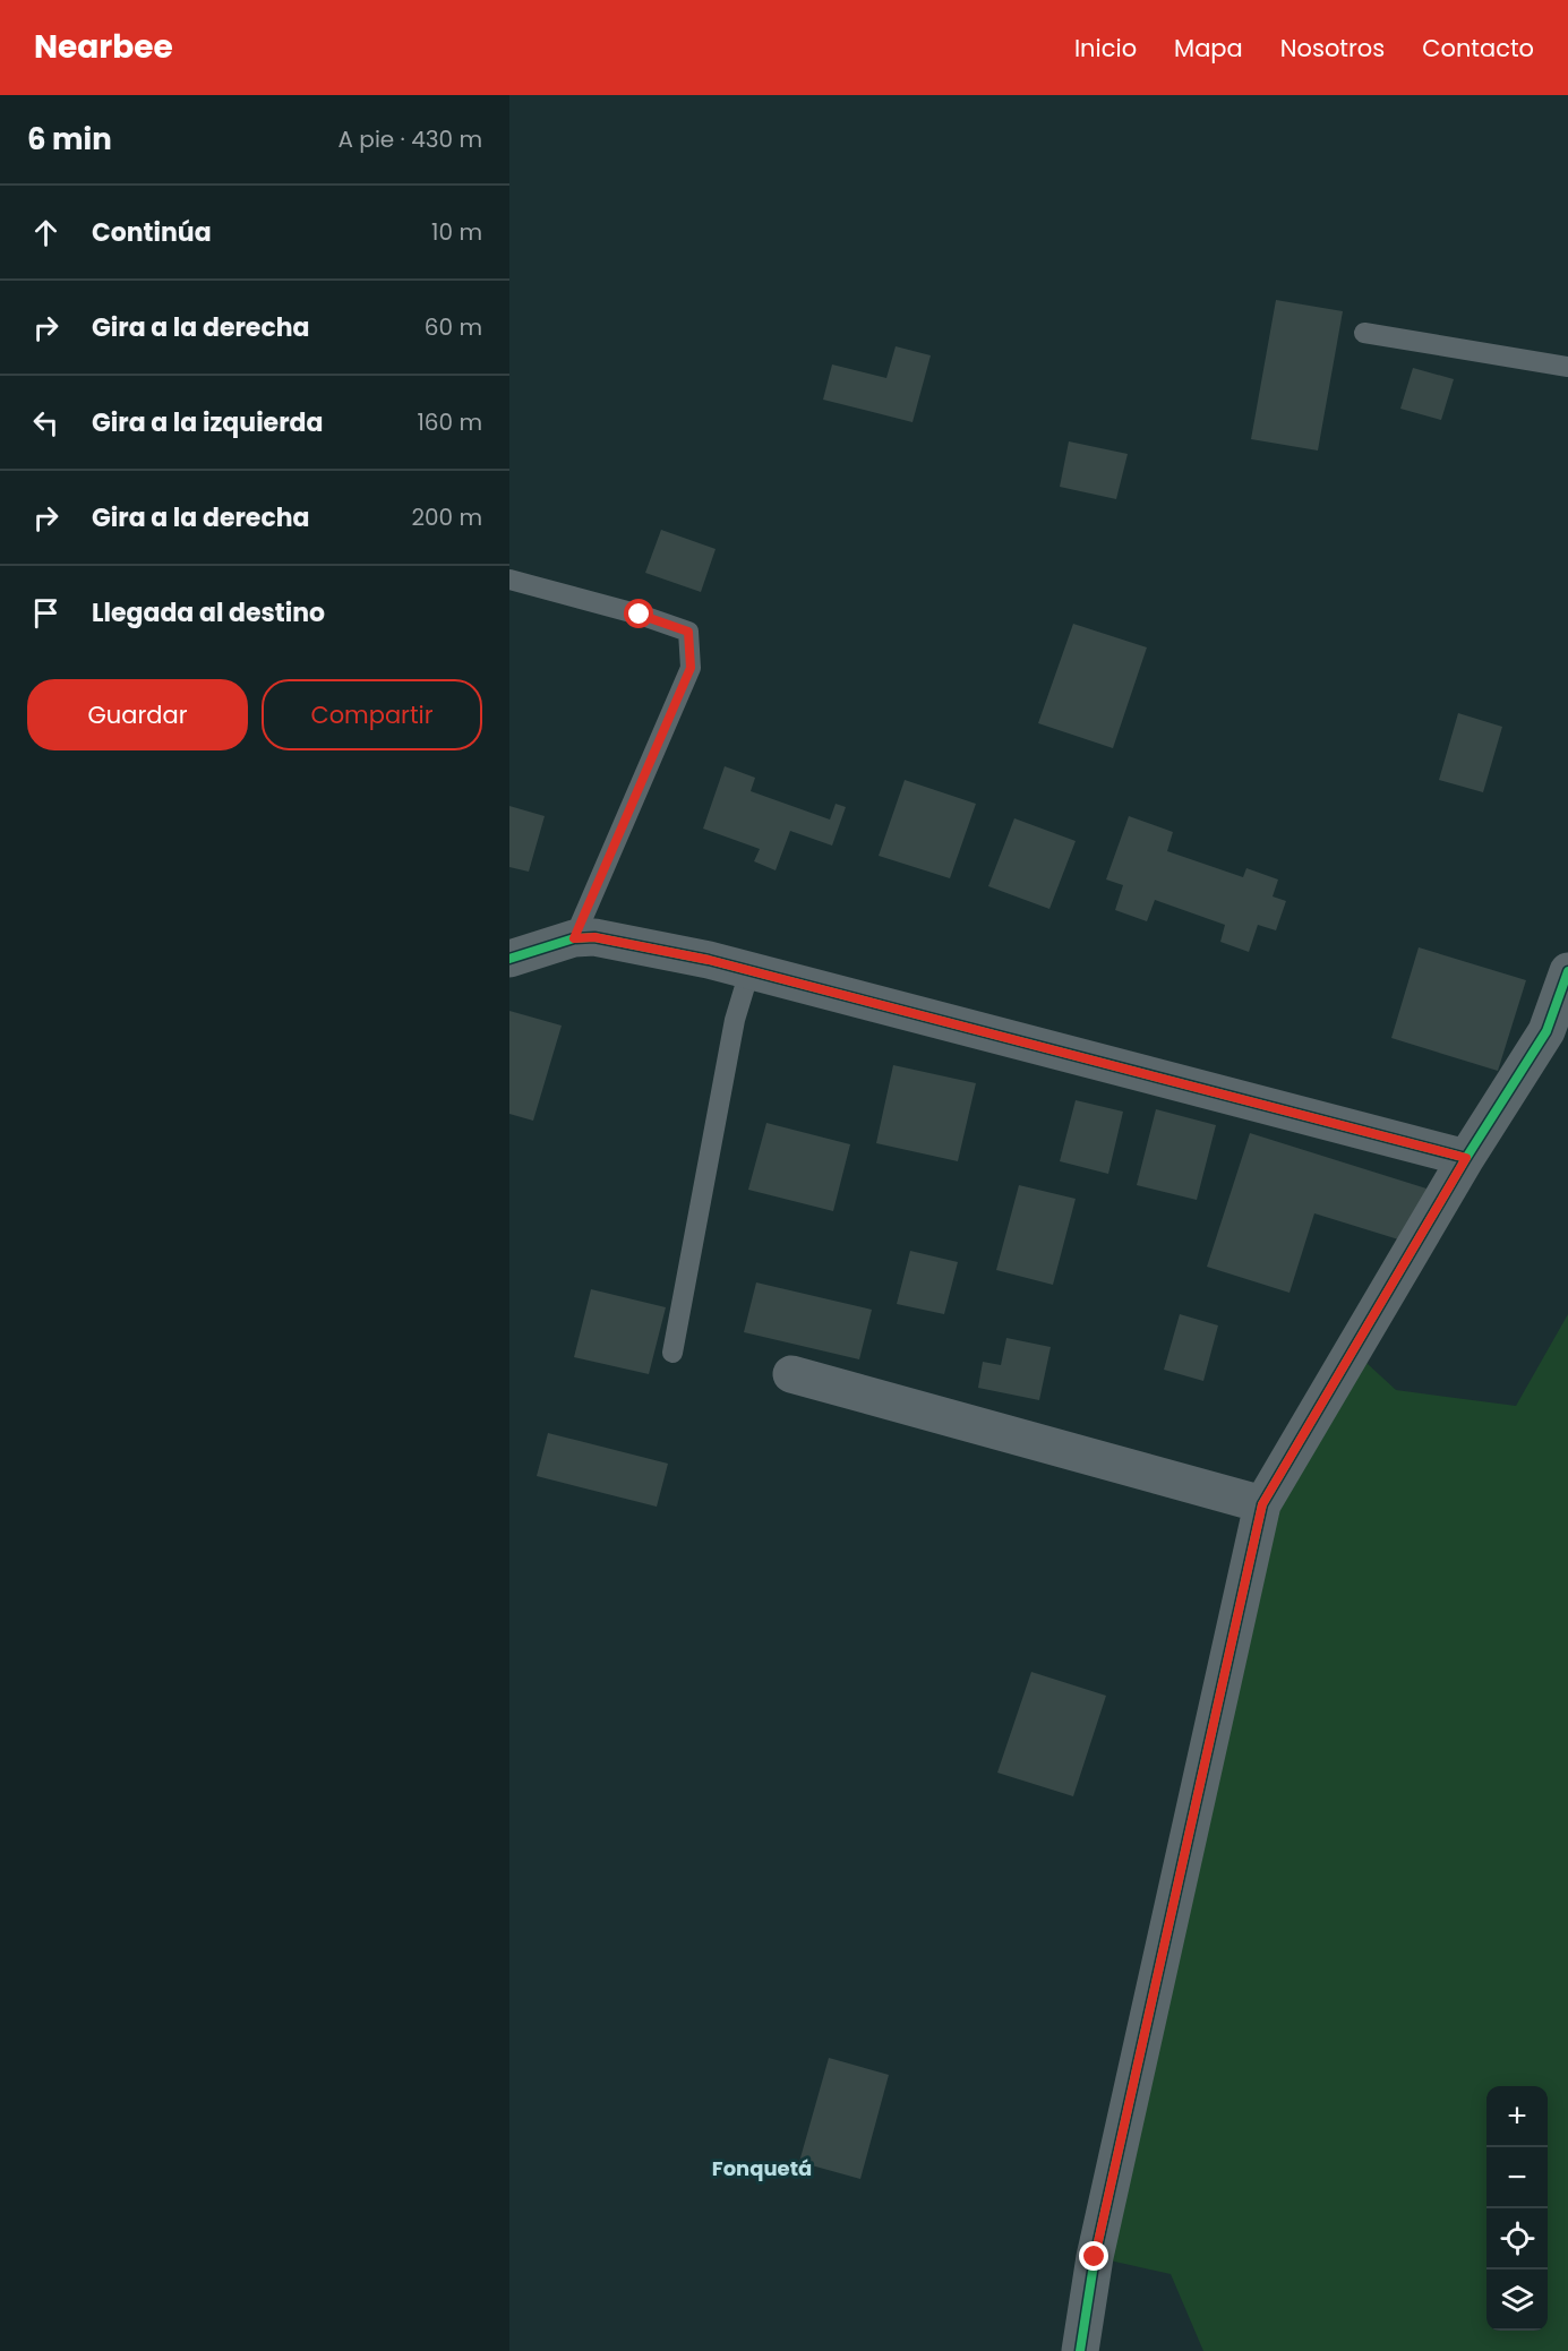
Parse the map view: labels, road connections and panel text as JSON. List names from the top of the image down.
{
  "districts": ["Fonquetá"],
  "page": {
    "header": "Nearbee",
    "nav": [
      "Inicio",
      "Mapa",
      "Nosotros",
      "Contacto"
    ],
    "heading": ["6 min", "A pie · 430 m"],
    "list": [
      ["Continúa", "10 m"],
      ["Gira a la derecha", "60 m"],
      ["Gira a la izquierda", "160 m"],
      ["Gira a la derecha", "200 m"],
      "Llegada al destino"
    ],
    "buttons": ["Guardar", "Compartir"],
    "map_buttons": ["+", "−"]
  }
}
